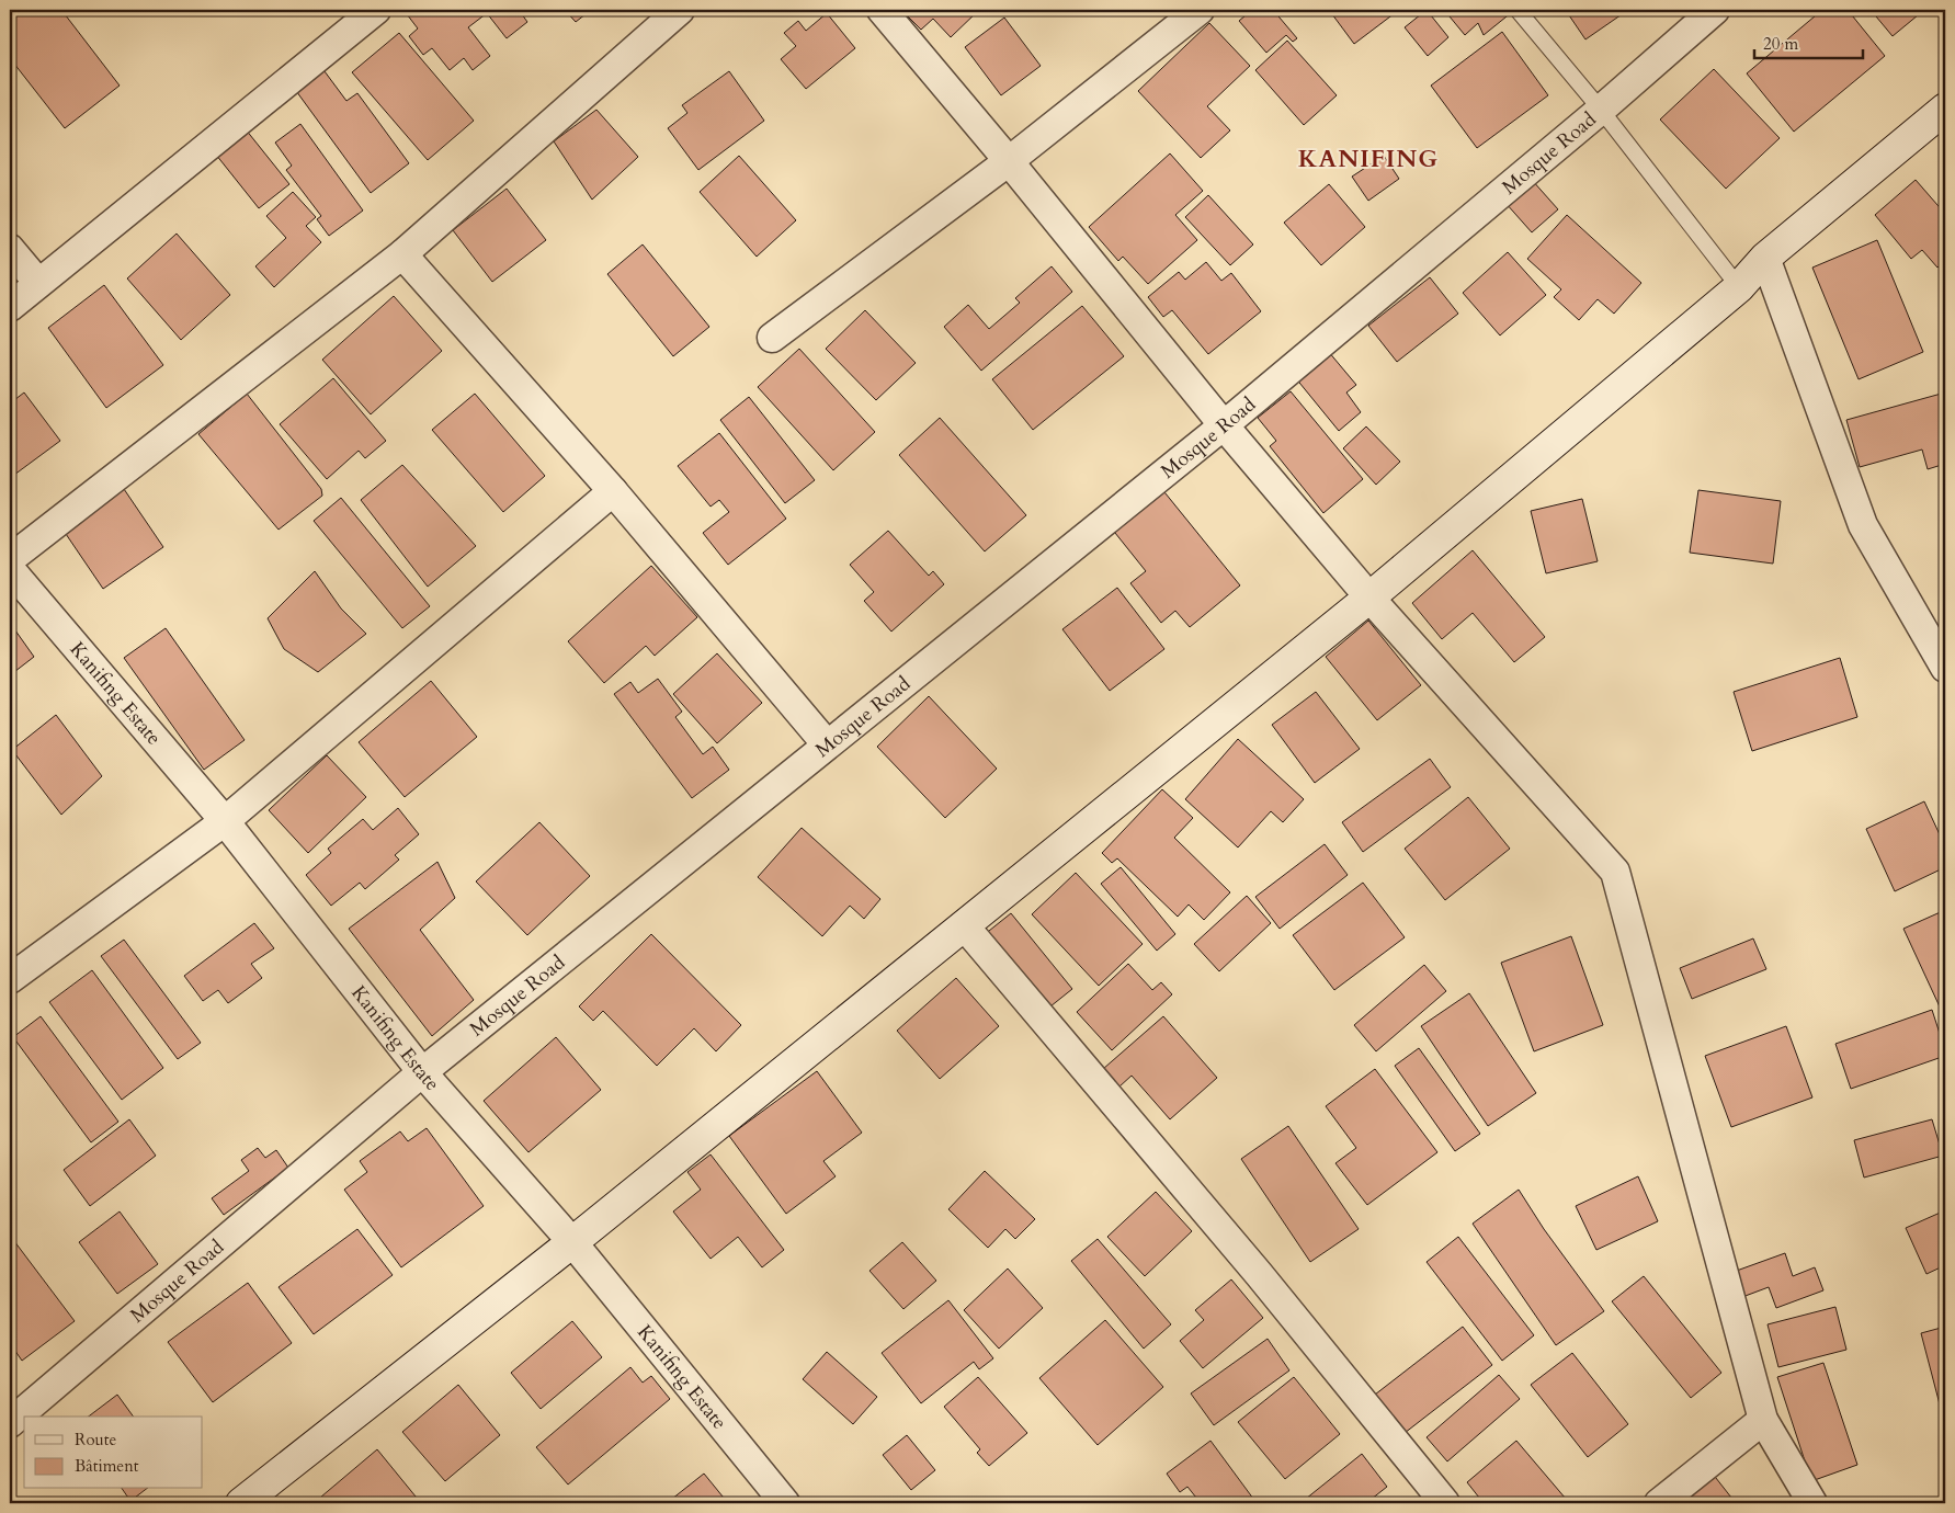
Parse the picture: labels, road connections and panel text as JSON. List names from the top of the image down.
{
  "streets": {
    "street": ["Mosque Road", "Kanifing Estate"]
  },
  "crossings": [
    ["Mosque Road", "Kanifing Estate"]
  ],
  "districts": ["KANIFING"],
  "legend": ["Route", "Bâtiment"],
  "scale_bar": "20 m"
}
